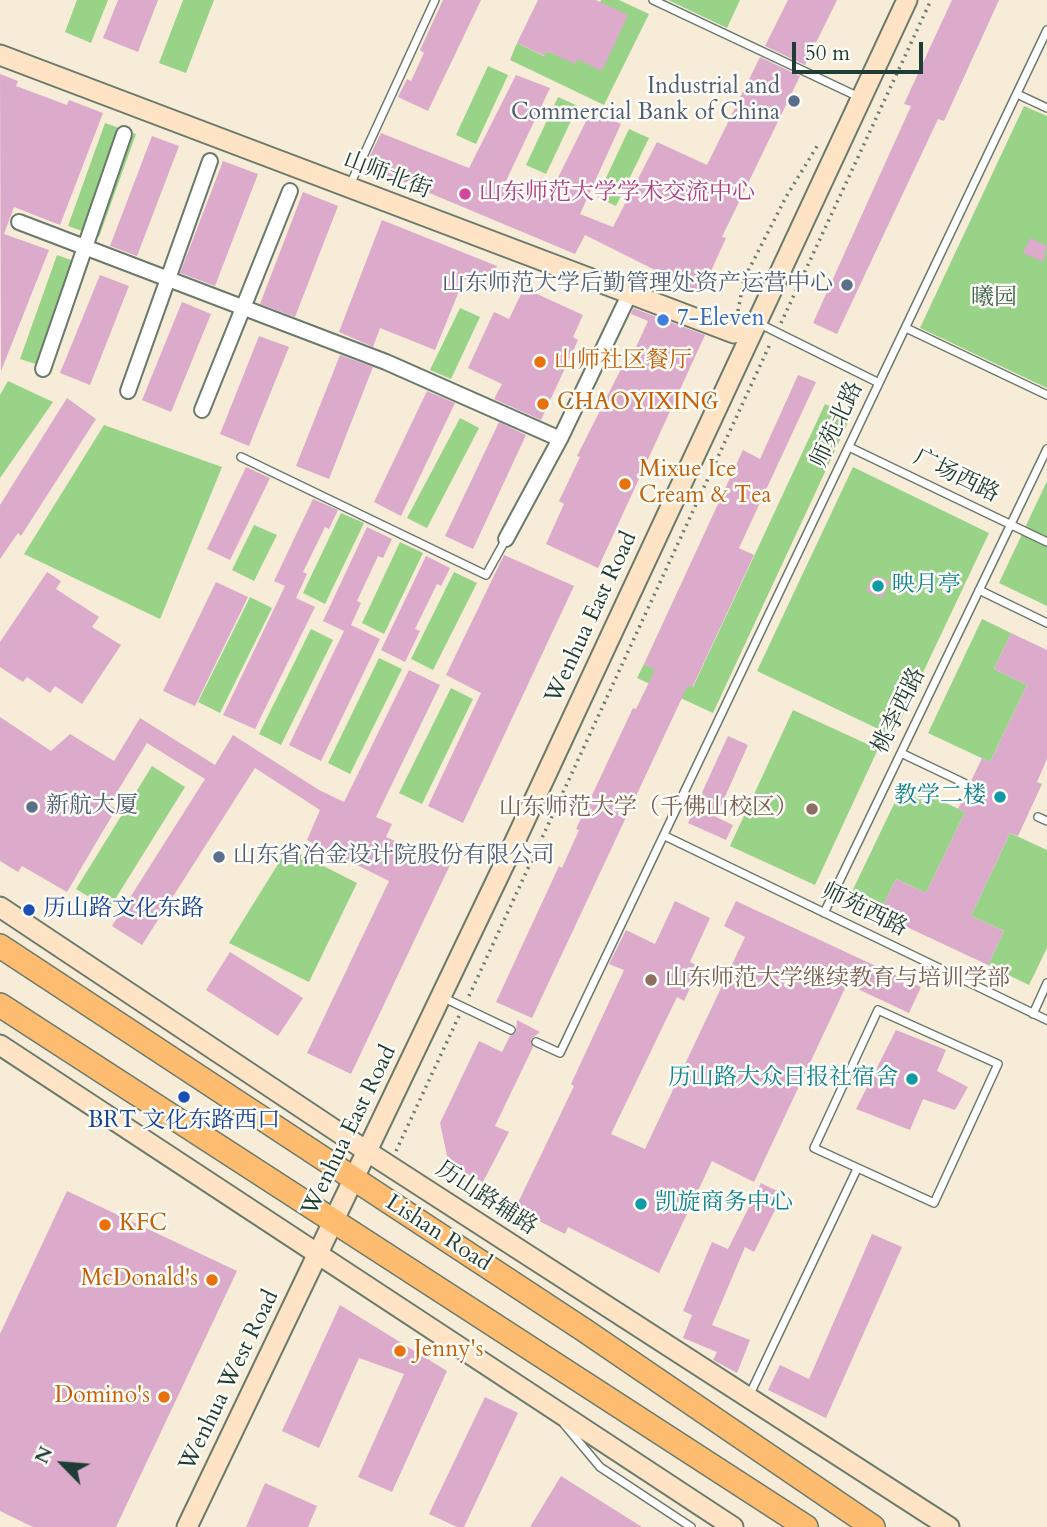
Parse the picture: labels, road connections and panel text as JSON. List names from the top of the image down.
{
  "streets": {
    "main road": ["Lishan Road"],
    "street": [
      "山师北街",
      "Wenhua East Road",
      "历山路辅路",
      "Wenhua West Road"
    ],
    "lane": [
      "师苑北路",
      "广场西路",
      "桃李西路",
      "师苑西路"
    ]
  },
  "crossings": [
    ["山师北街", "Wenhua East Road"],
    ["师苑北路", "广场西路"],
    ["师苑北路", "师苑西路"],
    ["广场西路", "桃李西路"],
    ["Wenhua East Road", "历山路辅路"],
    ["Wenhua East Road", "Lishan Road"],
    ["Wenhua East Road", "Wenhua West Road"],
    ["桃李西路", "师苑西路"]
  ],
  "parks": ["曦园"],
  "places": [
    "Industrial and Commercial Bank of China",
    "山东师范大学学术交流中心",
    "山东师范大学后勤管理处资产运营中心",
    "7-Eleven",
    "山师社区餐厅",
    "CHAOYIXING",
    "Mixue Ice Cream & Tea",
    "映月亭",
    "教学二楼",
    "新航大厦",
    "山东师范大学（千佛山校区）",
    "山东省冶金设计院股份有限公司",
    "历山路文化东路",
    "山东师范大学继续教育与培训学部",
    "历山路大众日报社宿舍",
    "BRT 文化东路西口",
    "凯旋商务中心",
    "KFC",
    "McDonald's",
    "Jenny's",
    "Domino's"
  ],
  "scale_bar": "50 m",
  "north": "top left"
}
